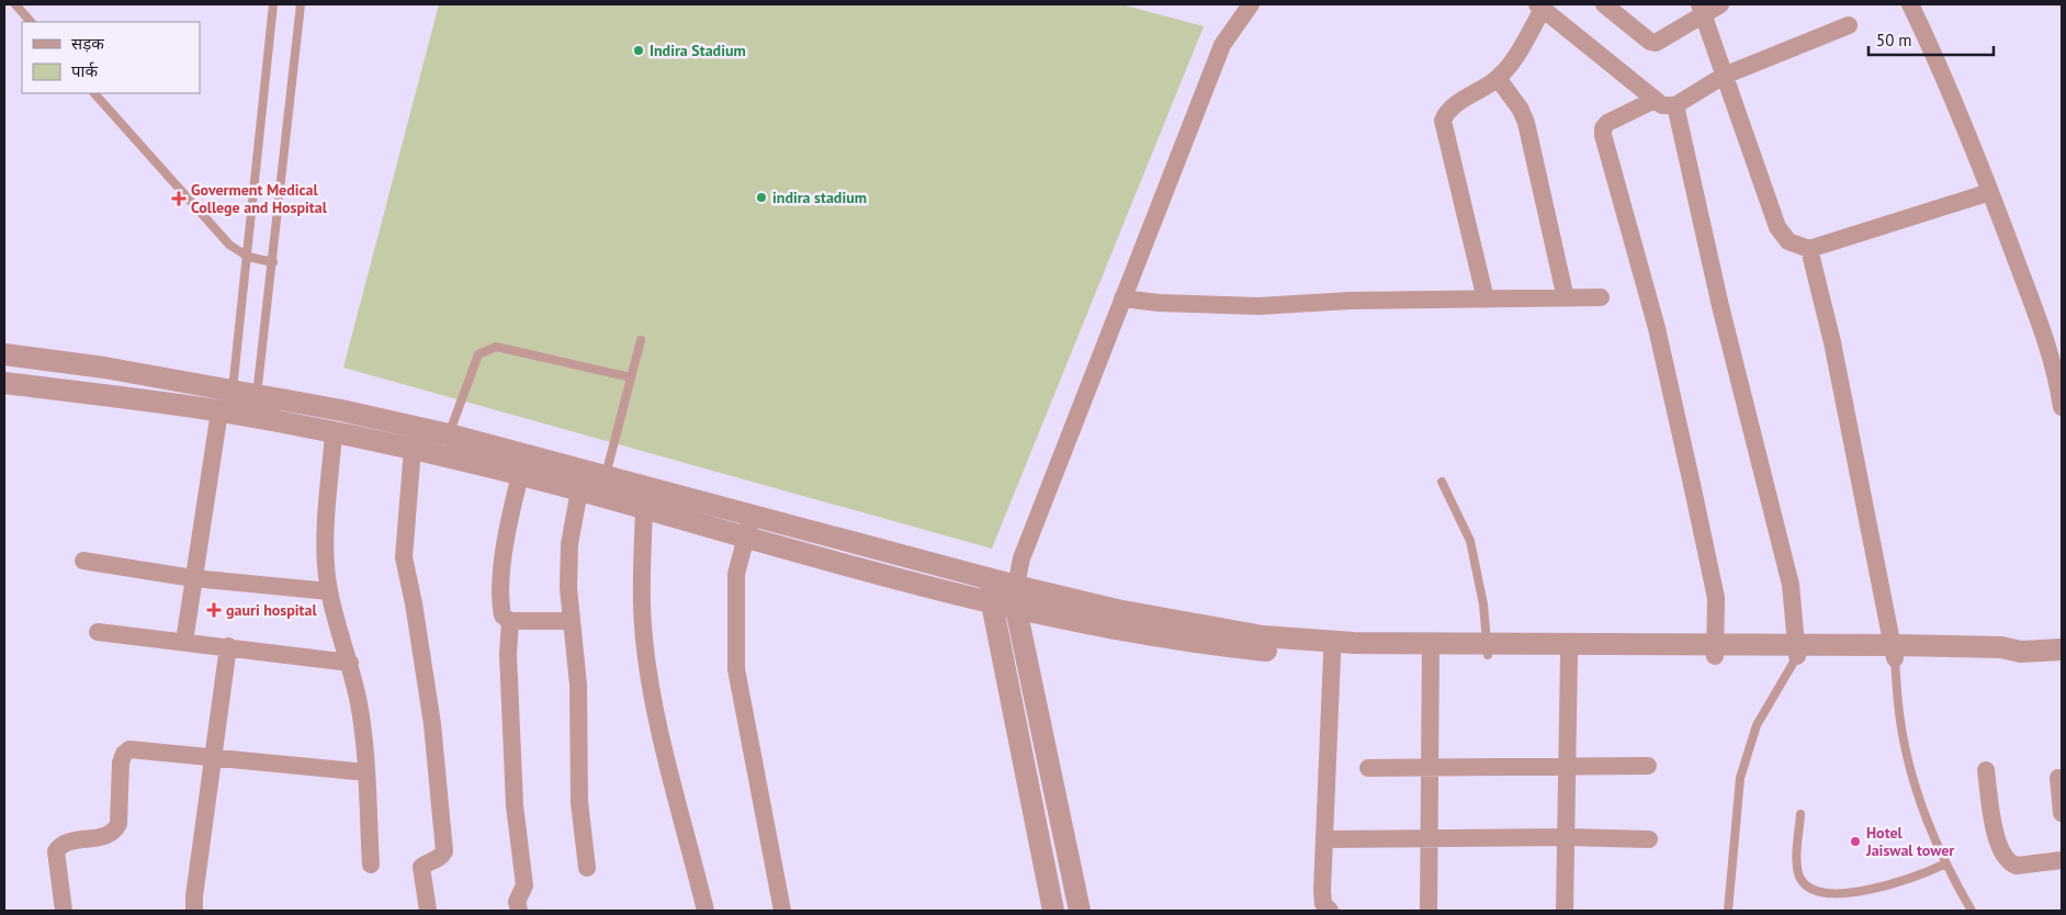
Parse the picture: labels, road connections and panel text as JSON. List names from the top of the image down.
{
  "places": {
    "other": ["Indira Stadium", "indira stadium", "Hotel Jaiswal tower"],
    "health": ["Goverment Medical College and Hospital", "gauri hospital"]
  },
  "legend": ["सड़क", "पार्क"],
  "scale_bar": "50 m"
}
